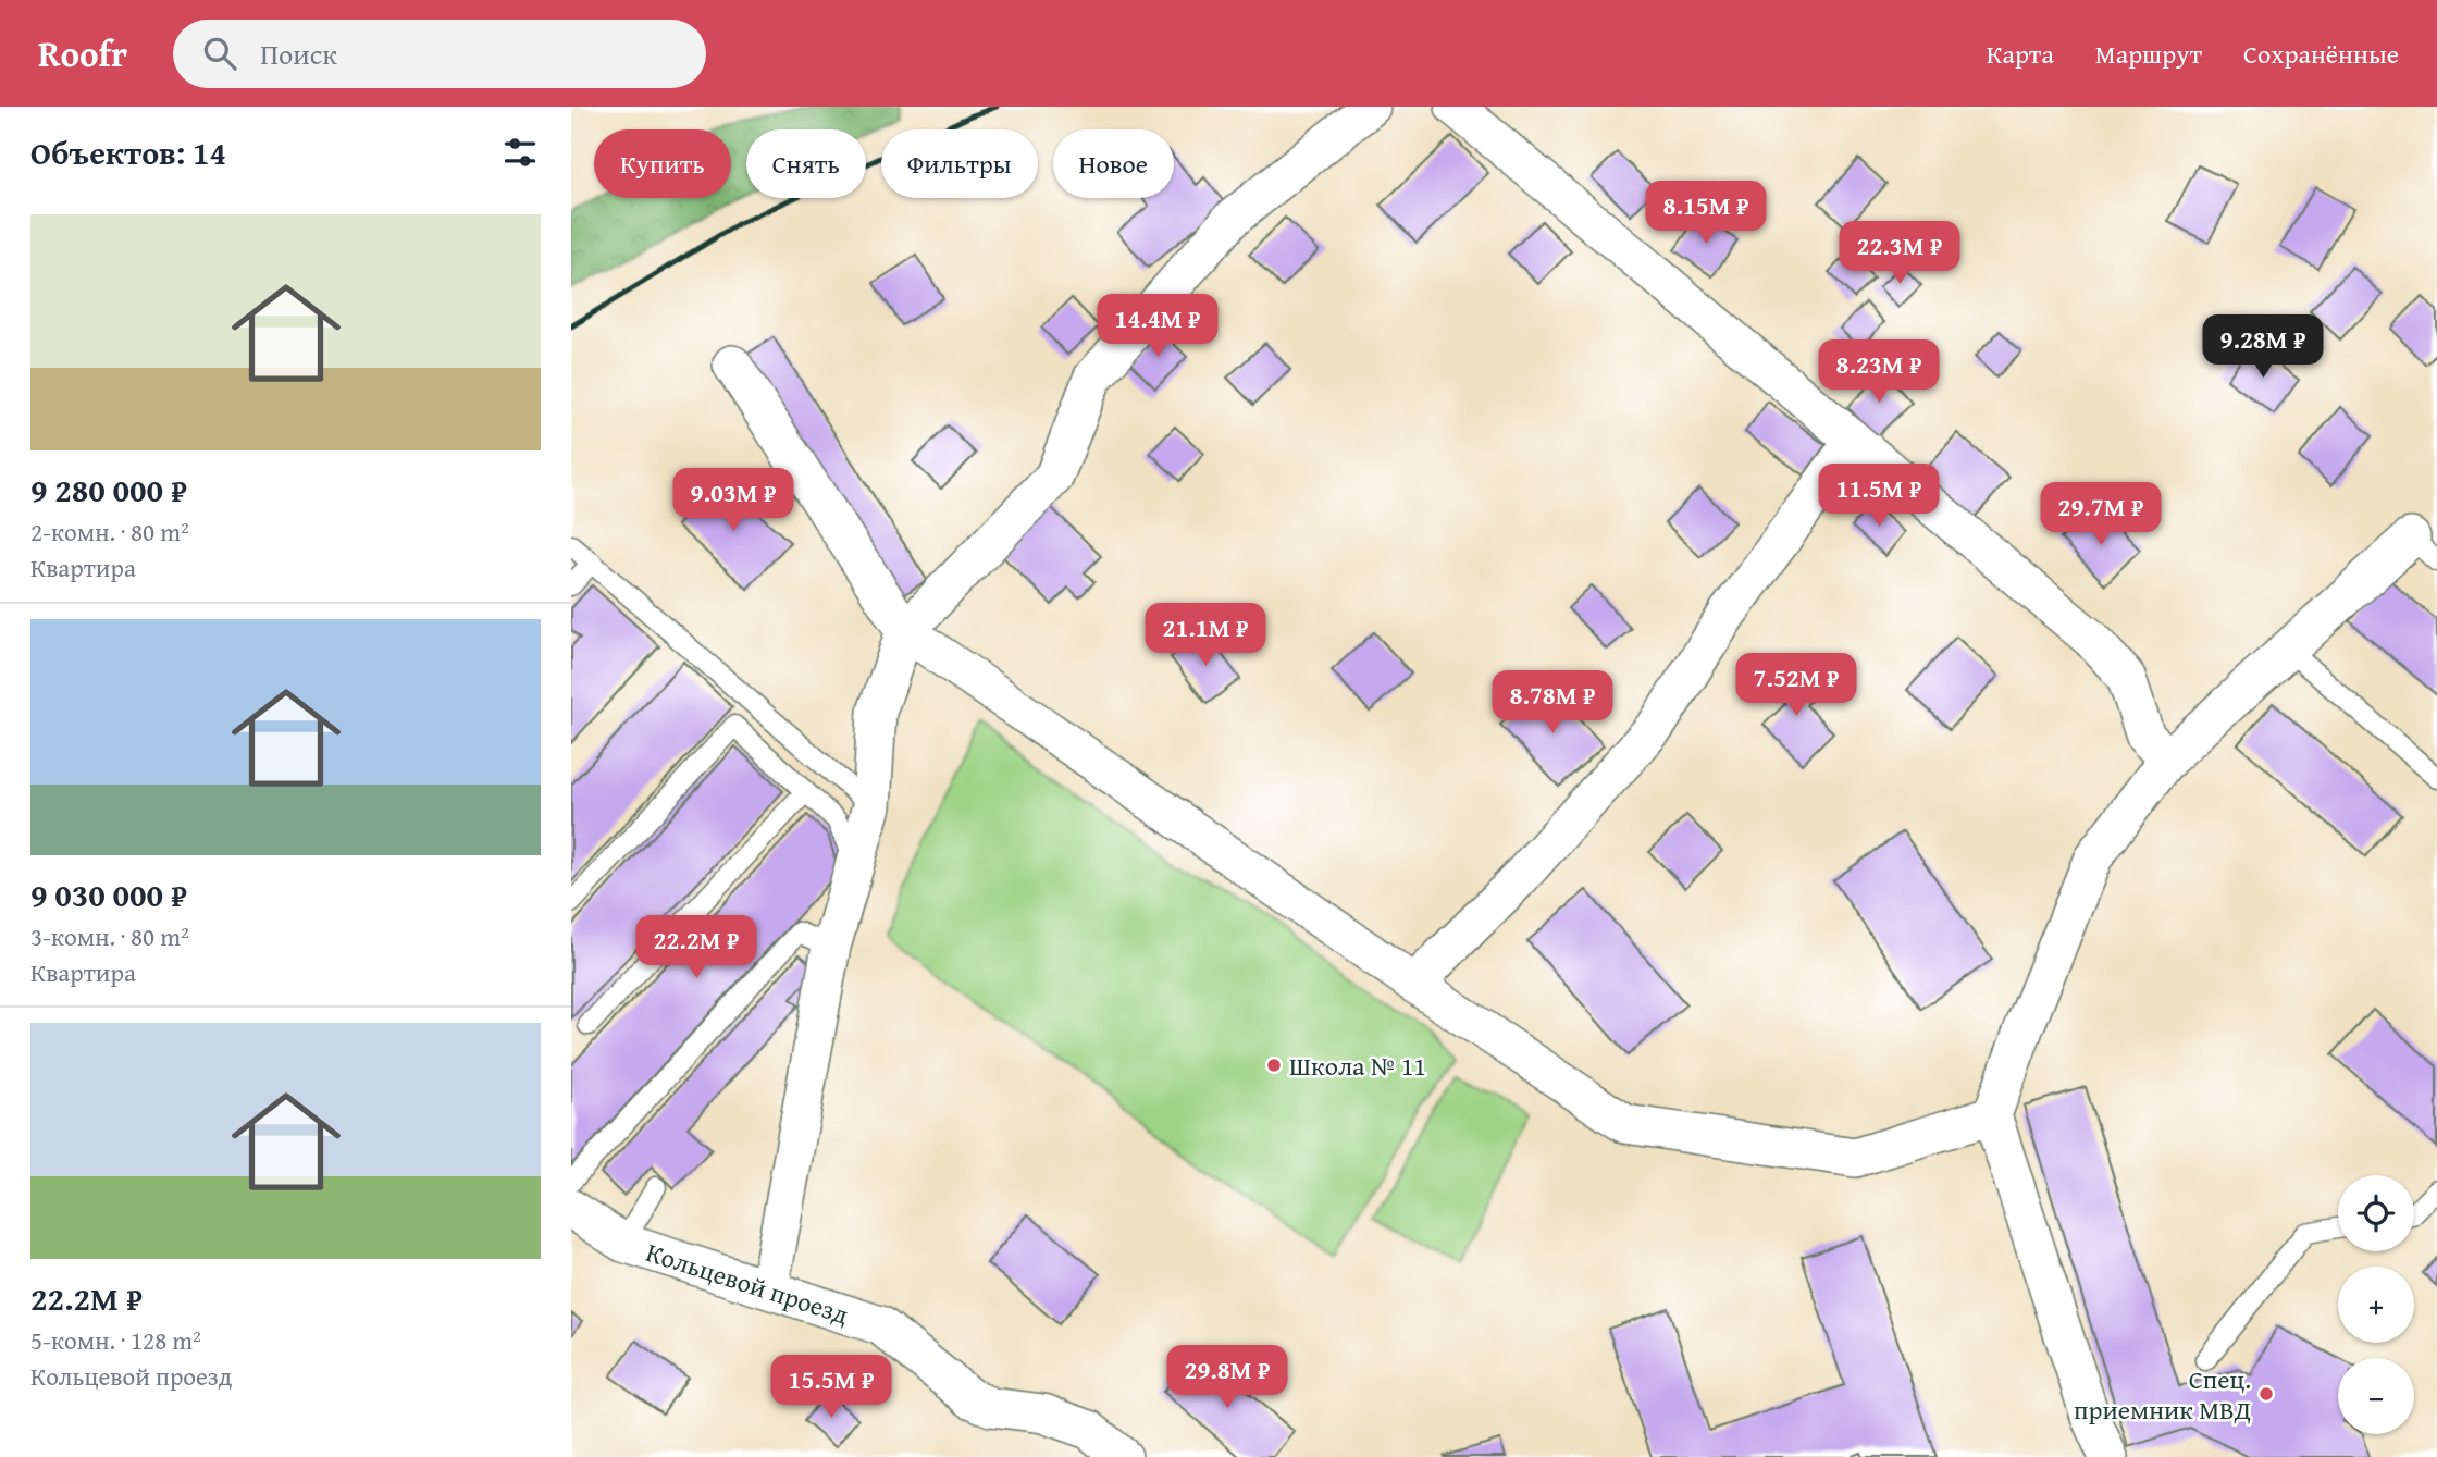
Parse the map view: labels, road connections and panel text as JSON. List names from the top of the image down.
{
  "streets": {
    "street": ["Кольцевой проезд"]
  },
  "places": ["Школа № 11", "Спец. приемник МВД"],
  "page": {
    "header": "Roofr",
    "search": "Поиск",
    "nav": ["Карта", "Маршрут", "Сохранённые"],
    "heading": "Объектов: 14",
    "chip": [
      "Купить",
      "Снять",
      "Фильтры",
      "Новое"
    ],
    "price": [
      "8.15M ₽",
      "22.3M ₽",
      "14.4M ₽",
      "9.28M ₽",
      "8.23M ₽",
      "11.5M ₽",
      "9.03M ₽",
      "29.7M ₽",
      "21.1M ₽",
      "7.52M ₽",
      "8.78M ₽",
      "22.2M ₽",
      "29.8M ₽",
      "15.5M ₽"
    ],
    "list": [
      {
        "name": "9 280 000 ₽",
        "note": "2-комн. · 80 m² · Квартира"
      },
      {
        "name": "9 030 000 ₽",
        "note": "3-комн. · 80 m² · Квартира"
      },
      {
        "name": "22.2M ₽",
        "note": "5-комн. · 128 m² · Кольцевой проезд"
      }
    ],
    "map_buttons": ["+", "−"]
  }
}
